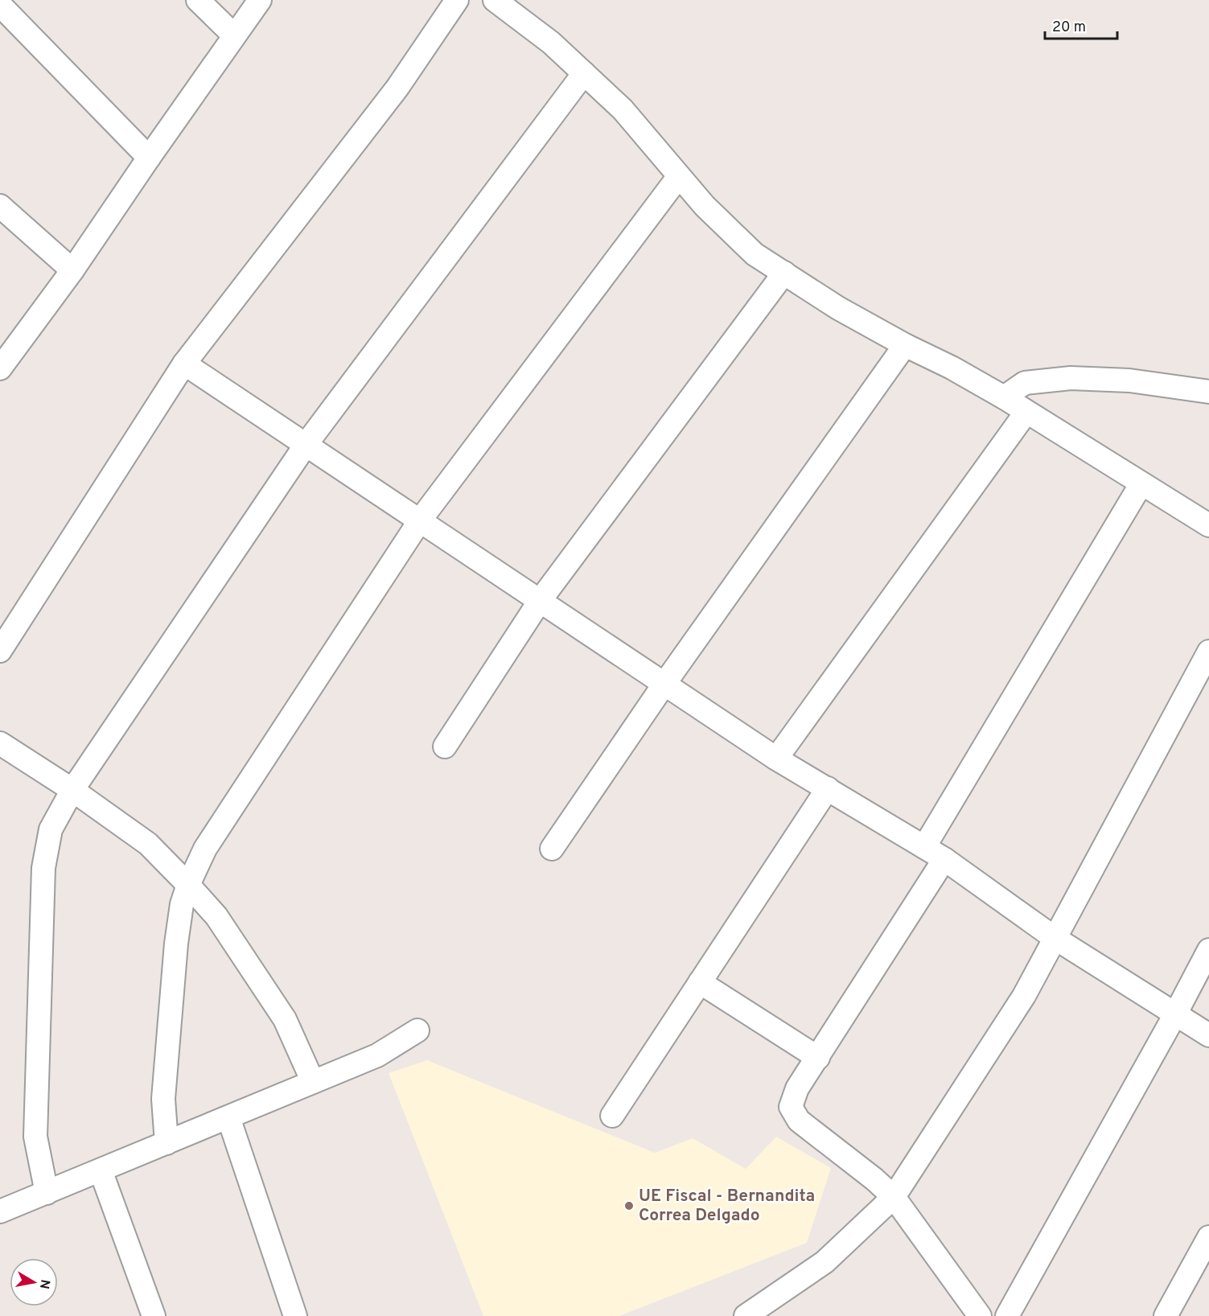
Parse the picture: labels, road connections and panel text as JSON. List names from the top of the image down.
{
  "places": ["UE Fiscal - Bernandita Correa Delgado"],
  "scale_bar": "20 m",
  "north": "right"
}
